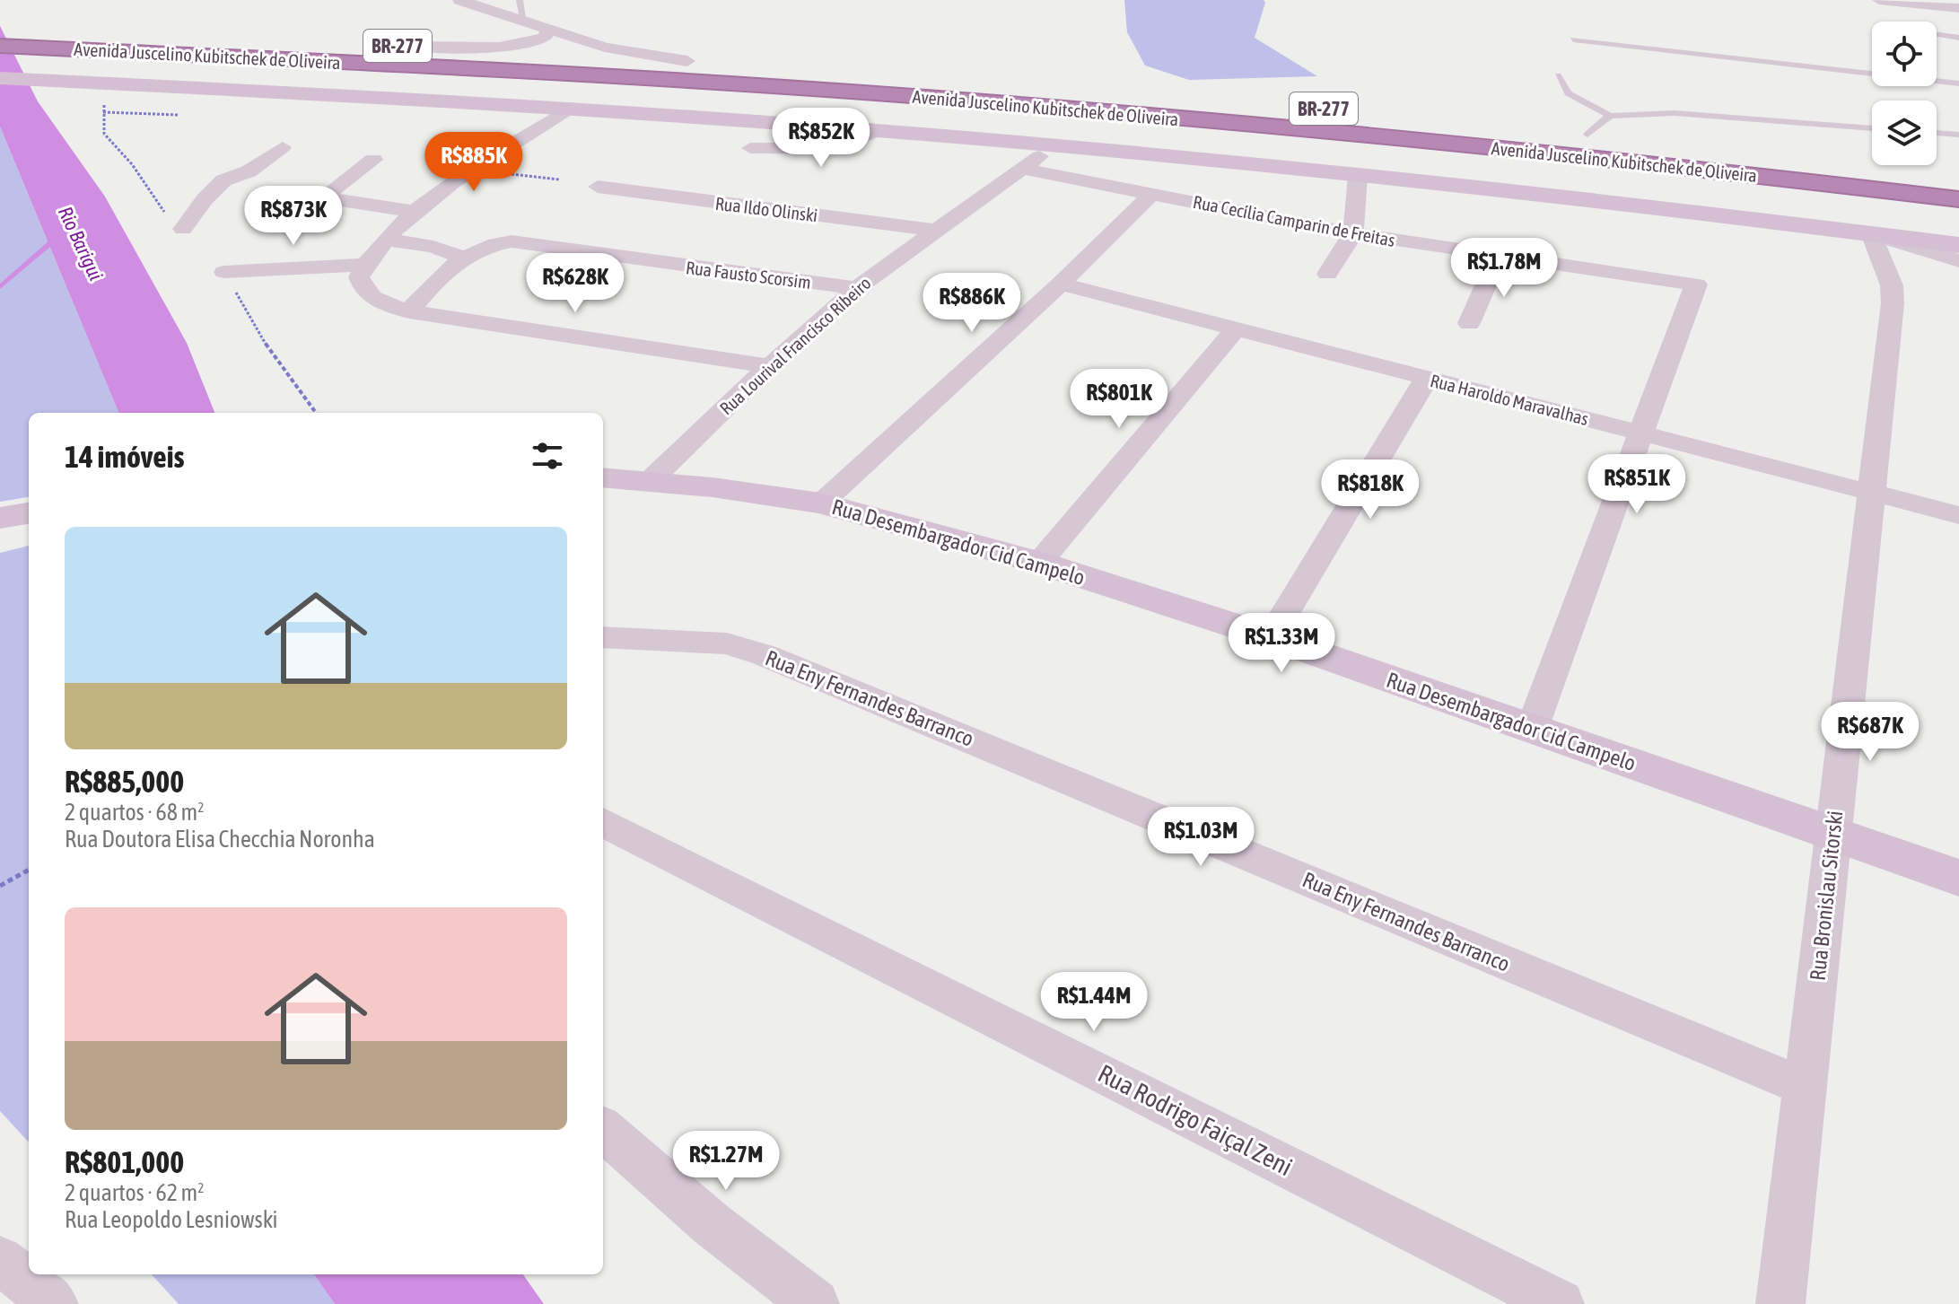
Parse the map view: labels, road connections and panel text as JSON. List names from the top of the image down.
{
  "streets": {
    "highway": ["BR-277", "Avenida Juscelino Kubitschek de Oliveira"],
    "main road": ["Rua Desembargador Cid Campelo"],
    "street": [
      "Rua Ildo Olinski",
      "Rua Cecília Camparin de Freitas",
      "Rua Fausto Scorsim",
      "Rua Lourival Francisco Ribeiro",
      "Rua Haroldo Maravalhas",
      "Rua Eny Fernandes Barranco",
      "Rua Bronislau Sitorski",
      "Rua Rodrigo Faiçal Zeni"
    ]
  },
  "crossings": [
    ["Rua Ildo Olinski", "Rua Lourival Francisco Ribeiro"],
    ["Rua Cecília Camparin de Freitas", "Rua Lourival Francisco Ribeiro"],
    ["Rua Cecília Camparin de Freitas", "Rua Haroldo Maravalhas"],
    ["Rua Fausto Scorsim", "Rua Lourival Francisco Ribeiro"],
    ["Rua Lourival Francisco Ribeiro", "Rua Desembargador Cid Campelo"],
    ["Rua Haroldo Maravalhas", "Rua Bronislau Sitorski"],
    ["Rua Desembargador Cid Campelo", "Rua Bronislau Sitorski"],
    ["Rua Eny Fernandes Barranco", "Rua Bronislau Sitorski"]
  ],
  "water": ["Rio Barigui"],
  "page": {
    "price": [
      "R$852K",
      "R$885K",
      "R$873K",
      "R$1.78M",
      "R$628K",
      "R$886K",
      "R$801K",
      "R$851K",
      "R$818K",
      "R$1.33M",
      "R$687K",
      "R$1.03M",
      "R$1.44M",
      "R$1.27M"
    ],
    "heading": "14 imóveis",
    "list": [
      {
        "name": "R$885,000",
        "note": "2 quartos · 68 m² · Rua Doutora Elisa Checchia Noronha"
      },
      {
        "name": "R$801,000",
        "note": "2 quartos · 62 m² · Rua Leopoldo Lesniowski"
      }
    ]
  }
}
